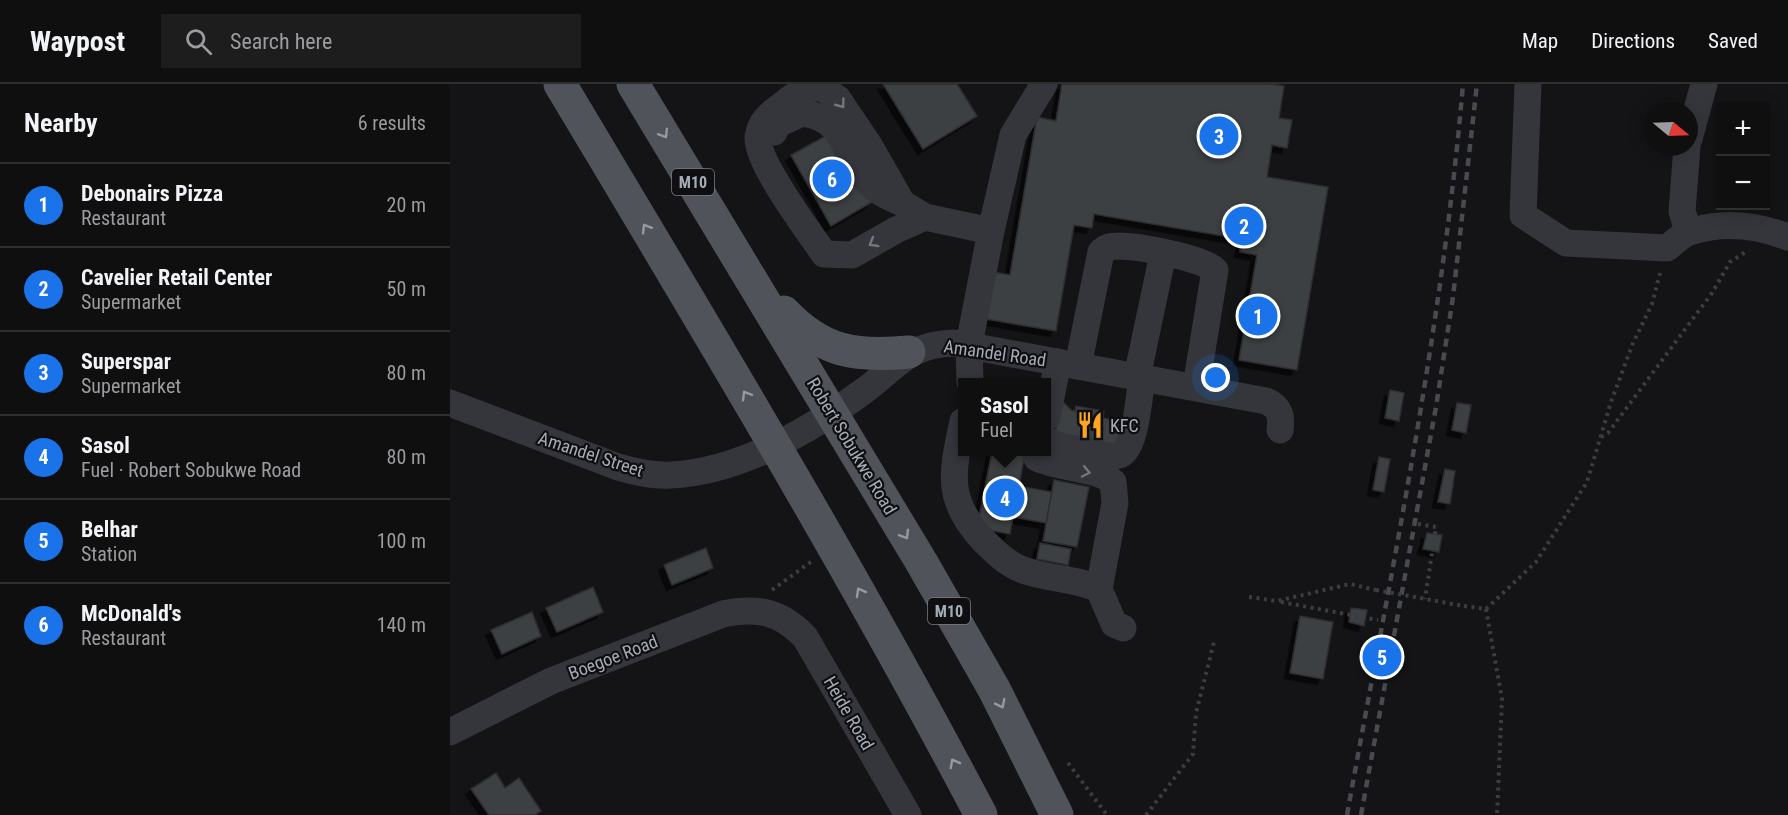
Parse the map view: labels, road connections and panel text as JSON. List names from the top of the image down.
{
  "streets": {
    "main road": ["M10", "Robert Sobukwe Road"],
    "street": [
      "Amandel Road",
      "Amandel Street",
      "Boegoe Road",
      "Heide Road"
    ]
  },
  "crossings": [
    ["Amandel Road", "Robert Sobukwe Road"],
    ["Amandel Road", "Amandel Street"],
    ["Robert Sobukwe Road", "Amandel Street"],
    ["Boegoe Road", "Heide Road"]
  ],
  "places": {
    "restaurant": ["KFC"]
  },
  "north": "right",
  "page": {
    "header": "Waypost",
    "search": "Search here",
    "nav": ["Map", "Directions", "Saved"],
    "heading": ["Nearby", "6 results"],
    "map_buttons": ["+", "−"],
    "pins": [
      "3",
      "6",
      "2",
      "1",
      "4",
      "5"
    ],
    "list": [
      {
        "mark": "1",
        "name": "Debonairs Pizza",
        "note": "Restaurant",
        "value": "20 m"
      },
      {
        "mark": "2",
        "name": "Cavelier Retail Center",
        "note": "Supermarket",
        "value": "50 m"
      },
      {
        "mark": "3",
        "name": "Superspar",
        "note": "Supermarket",
        "value": "80 m"
      },
      {
        "mark": "4",
        "name": "Sasol",
        "note": "Fuel · Robert Sobukwe Road",
        "value": "80 m"
      },
      {
        "mark": "5",
        "name": "Belhar",
        "note": "Station",
        "value": "100 m"
      },
      {
        "mark": "6",
        "name": "McDonald's",
        "note": "Restaurant",
        "value": "140 m"
      }
    ],
    "popup": ["Sasol", "Fuel"]
  }
}
